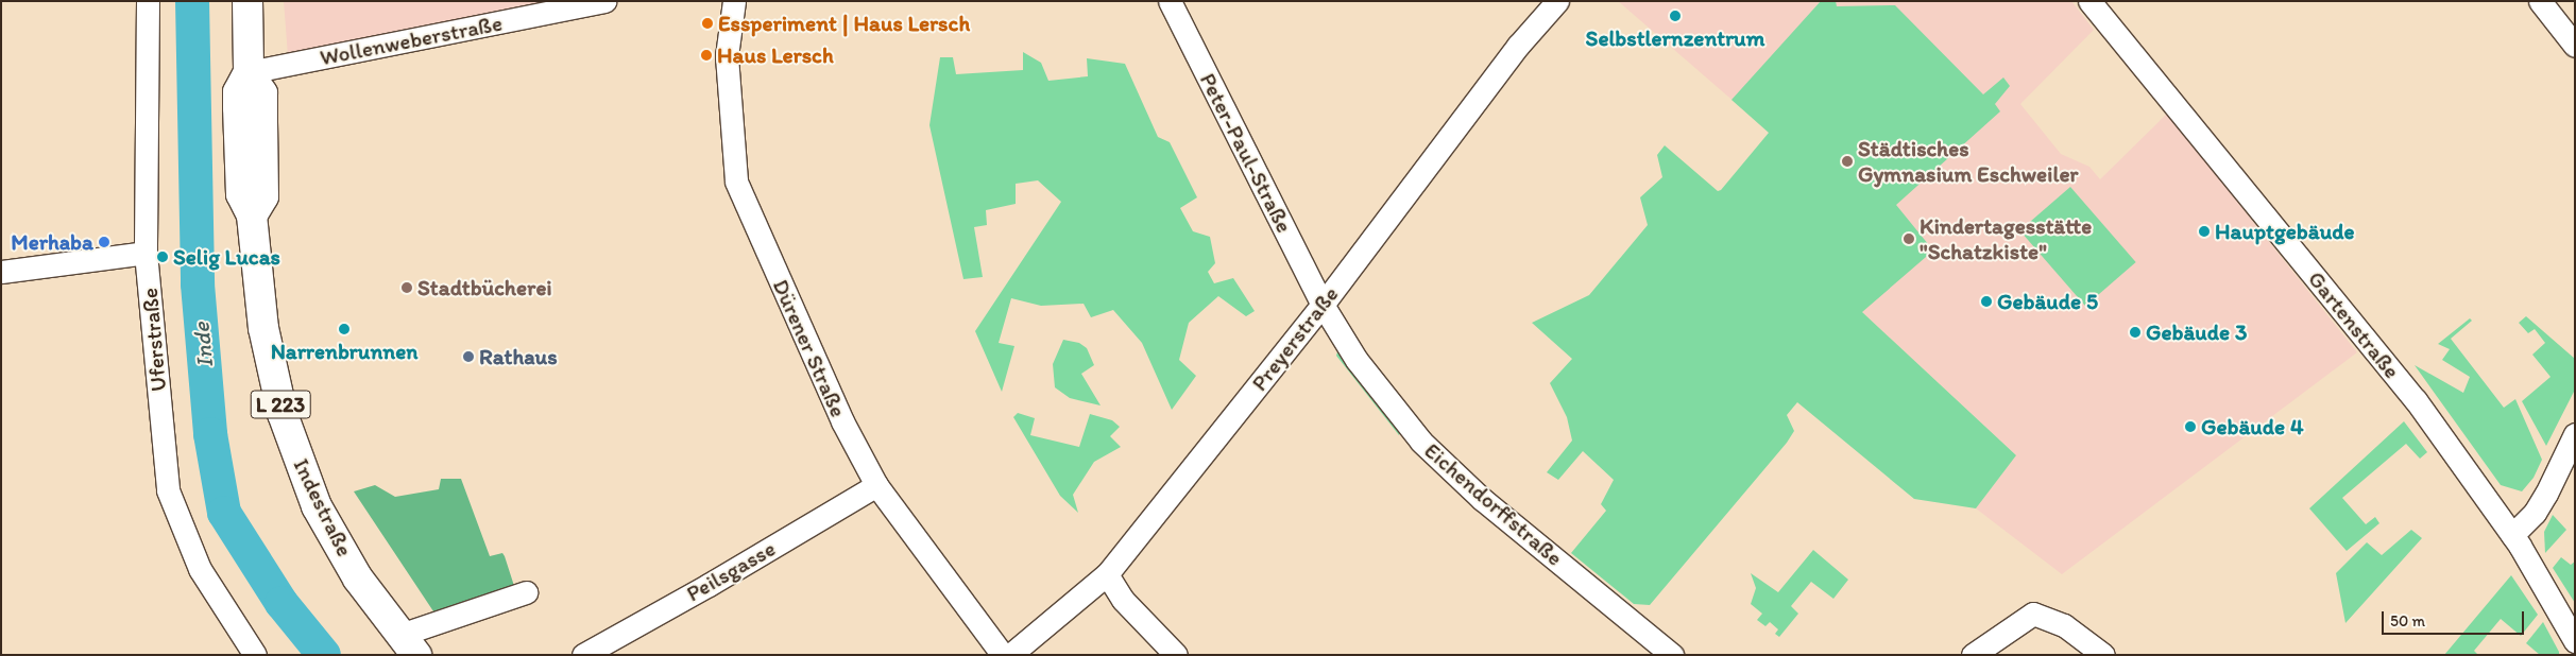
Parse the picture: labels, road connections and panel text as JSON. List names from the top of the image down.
{
  "streets": {
    "main road": ["L 223", "Indestraße"],
    "street": [
      "Wollenweberstraße",
      "Peter-Paul-Straße",
      "Gartenstraße",
      "Preyerstraße",
      "Uferstraße",
      "Dürener Straße",
      "Eichendorffstraße",
      "Peilsgasse"
    ]
  },
  "crossings": [
    ["Wollenweberstraße", "Indestraße"],
    ["Peter-Paul-Straße", "Preyerstraße"],
    ["Peter-Paul-Straße", "Eichendorffstraße"],
    ["Preyerstraße", "Eichendorffstraße"],
    ["Dürener Straße", "Peilsgasse"]
  ],
  "water": ["Inde"],
  "places": [
    "Selbstlernzentrum",
    "Essperiment | Haus Lersch",
    "Haus Lersch",
    "Städtisches Gymnasium Eschweiler",
    "Hauptgebäude",
    "Kindertagesstätte \"Schatzkiste\"",
    "Merhaba",
    "Selig Lucas",
    "Stadtbücherei",
    "Gebäude 5",
    "Narrenbrunnen",
    "Gebäude 3",
    "Rathaus",
    "Gebäude 4"
  ],
  "scale_bar": "50 m"
}
